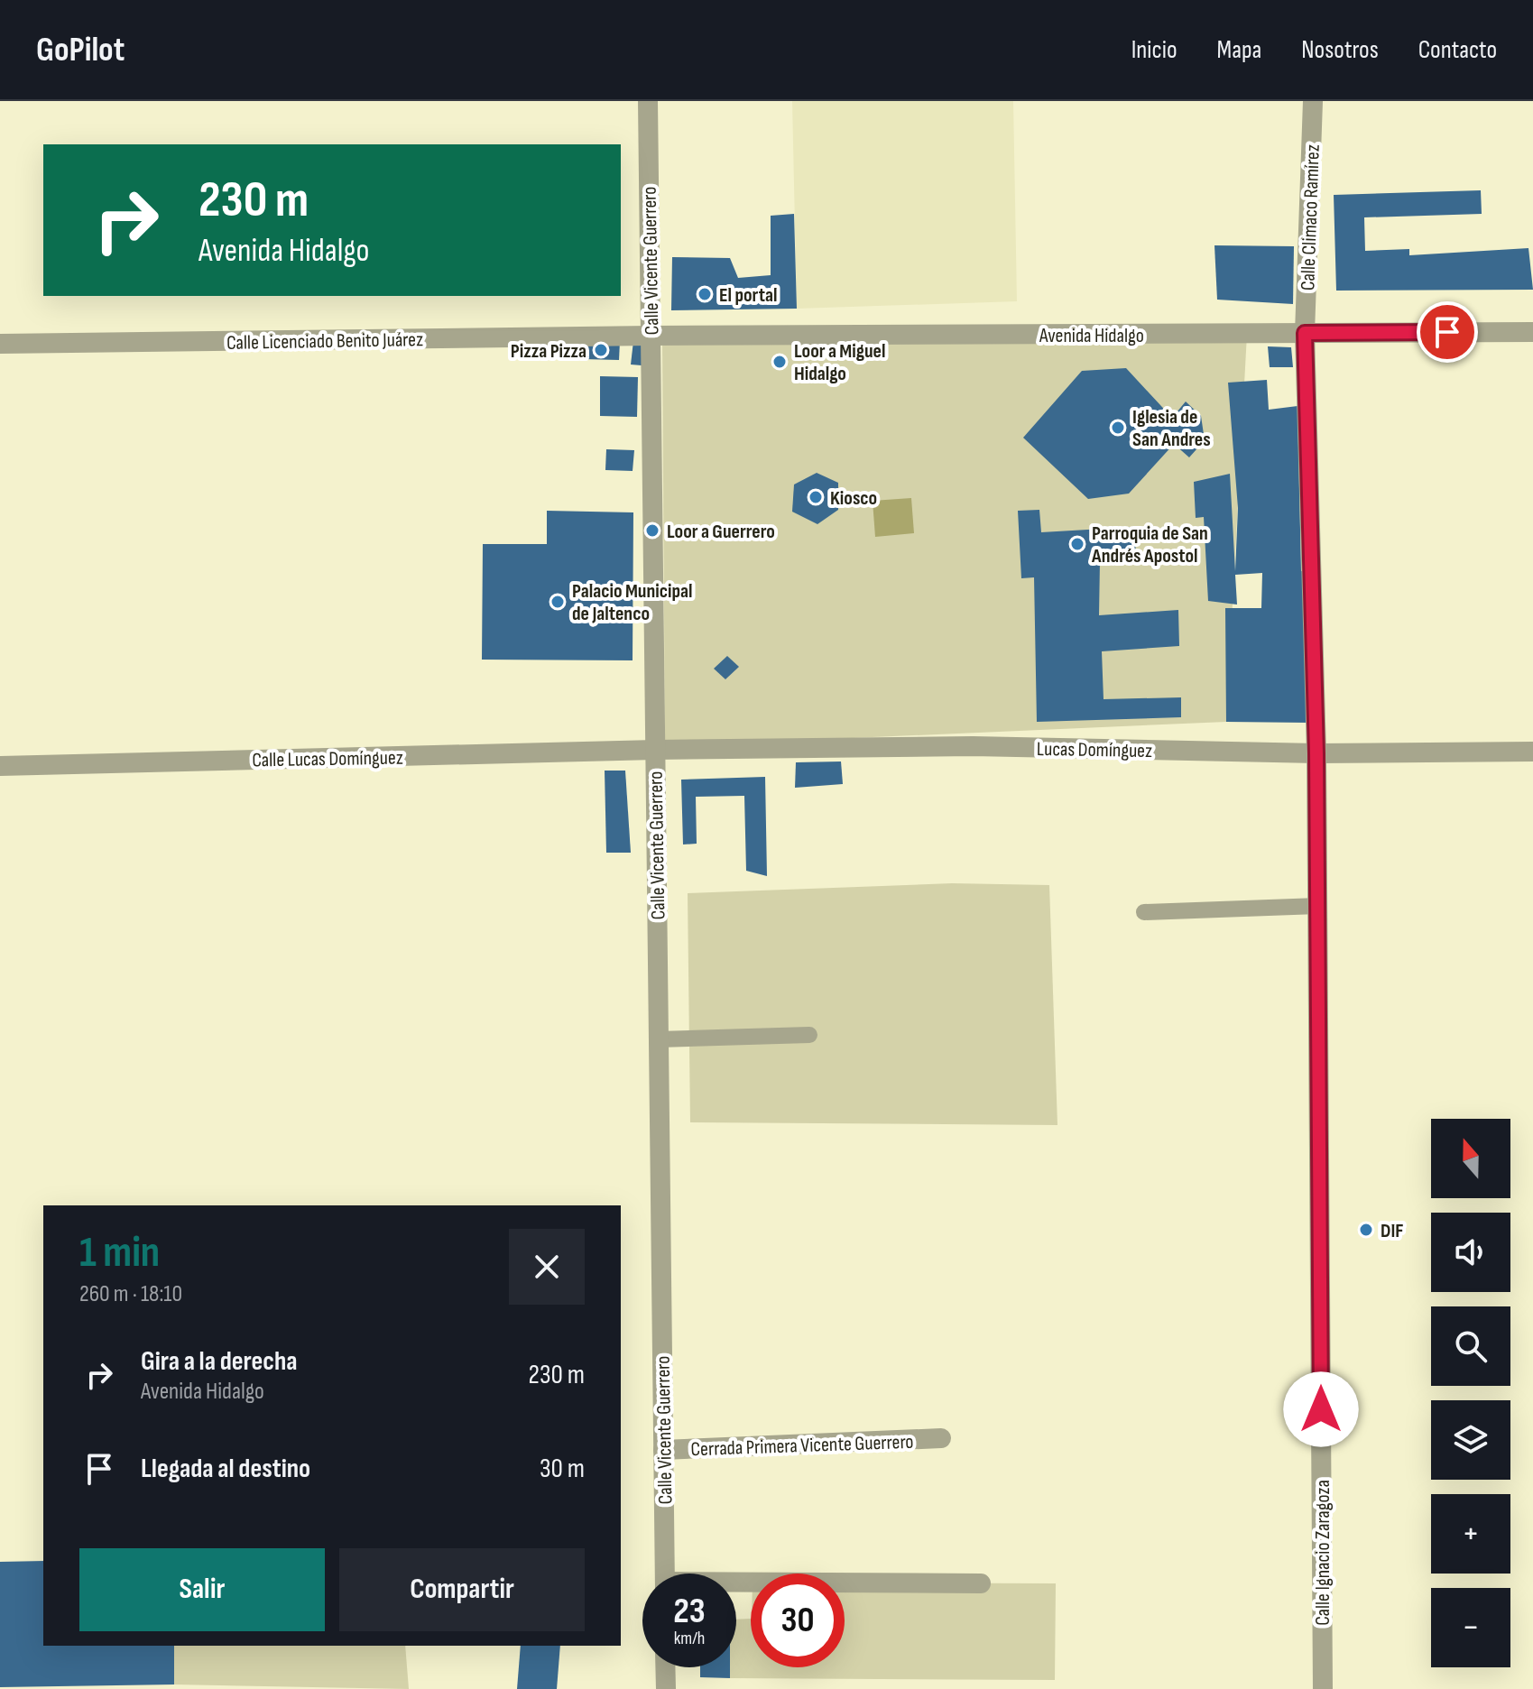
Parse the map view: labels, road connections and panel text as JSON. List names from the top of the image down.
{
  "streets": {
    "street": [
      "Calle Climaco Ramírez",
      "Calle Vicente Guerrero",
      "Avenida Hidalgo",
      "Calle Licenciado Benito Juárez",
      "Lucas Domínguez",
      "Calle Lucas Domínguez",
      "Cerrada Primera Vicente Guerrero",
      "Calle Ignacio Zaragoza"
    ]
  },
  "crossings": [
    ["Calle Climaco Ramírez", "Avenida Hidalgo"],
    ["Calle Climaco Ramírez", "Calle Ignacio Zaragoza"],
    ["Calle Vicente Guerrero", "Avenida Hidalgo"],
    ["Calle Vicente Guerrero", "Calle Licenciado Benito Juárez"],
    ["Calle Vicente Guerrero", "Lucas Domínguez"],
    ["Calle Vicente Guerrero", "Calle Lucas Domínguez"],
    ["Calle Vicente Guerrero", "Cerrada Primera Vicente Guerrero"],
    ["Avenida Hidalgo", "Calle Licenciado Benito Juárez"],
    ["Avenida Hidalgo", "Calle Ignacio Zaragoza"],
    ["Lucas Domínguez", "Calle Lucas Domínguez"],
    ["Lucas Domínguez", "Calle Ignacio Zaragoza"]
  ],
  "places": [
    "El portal",
    "Pizza Pizza",
    "Loor a Miguel Hidalgo",
    "Iglesia de San Andres",
    "Kiosco",
    "Loor a Guerrero",
    "Parroquia de San Andrés Apostol",
    "Palacio Municipal de Jaltenco",
    "DIF"
  ],
  "north": "top",
  "page": {
    "header": "GoPilot",
    "nav": [
      "Inicio",
      "Mapa",
      "Nosotros",
      "Contacto"
    ],
    "turn": ["230 m", "Avenida Hidalgo"],
    "map_buttons": ["+", "−"],
    "heading": ["1 min", "260 m · 18:10"],
    "list": [
      {
        "name": "Gira a la derecha",
        "note": "Avenida Hidalgo",
        "value": "230 m"
      },
      {
        "name": "Llegada al destino",
        "value": "30 m"
      }
    ],
    "buttons": ["Salir", "Compartir"],
    "speed": "23 km/h",
    "limit": "30"
  }
}
